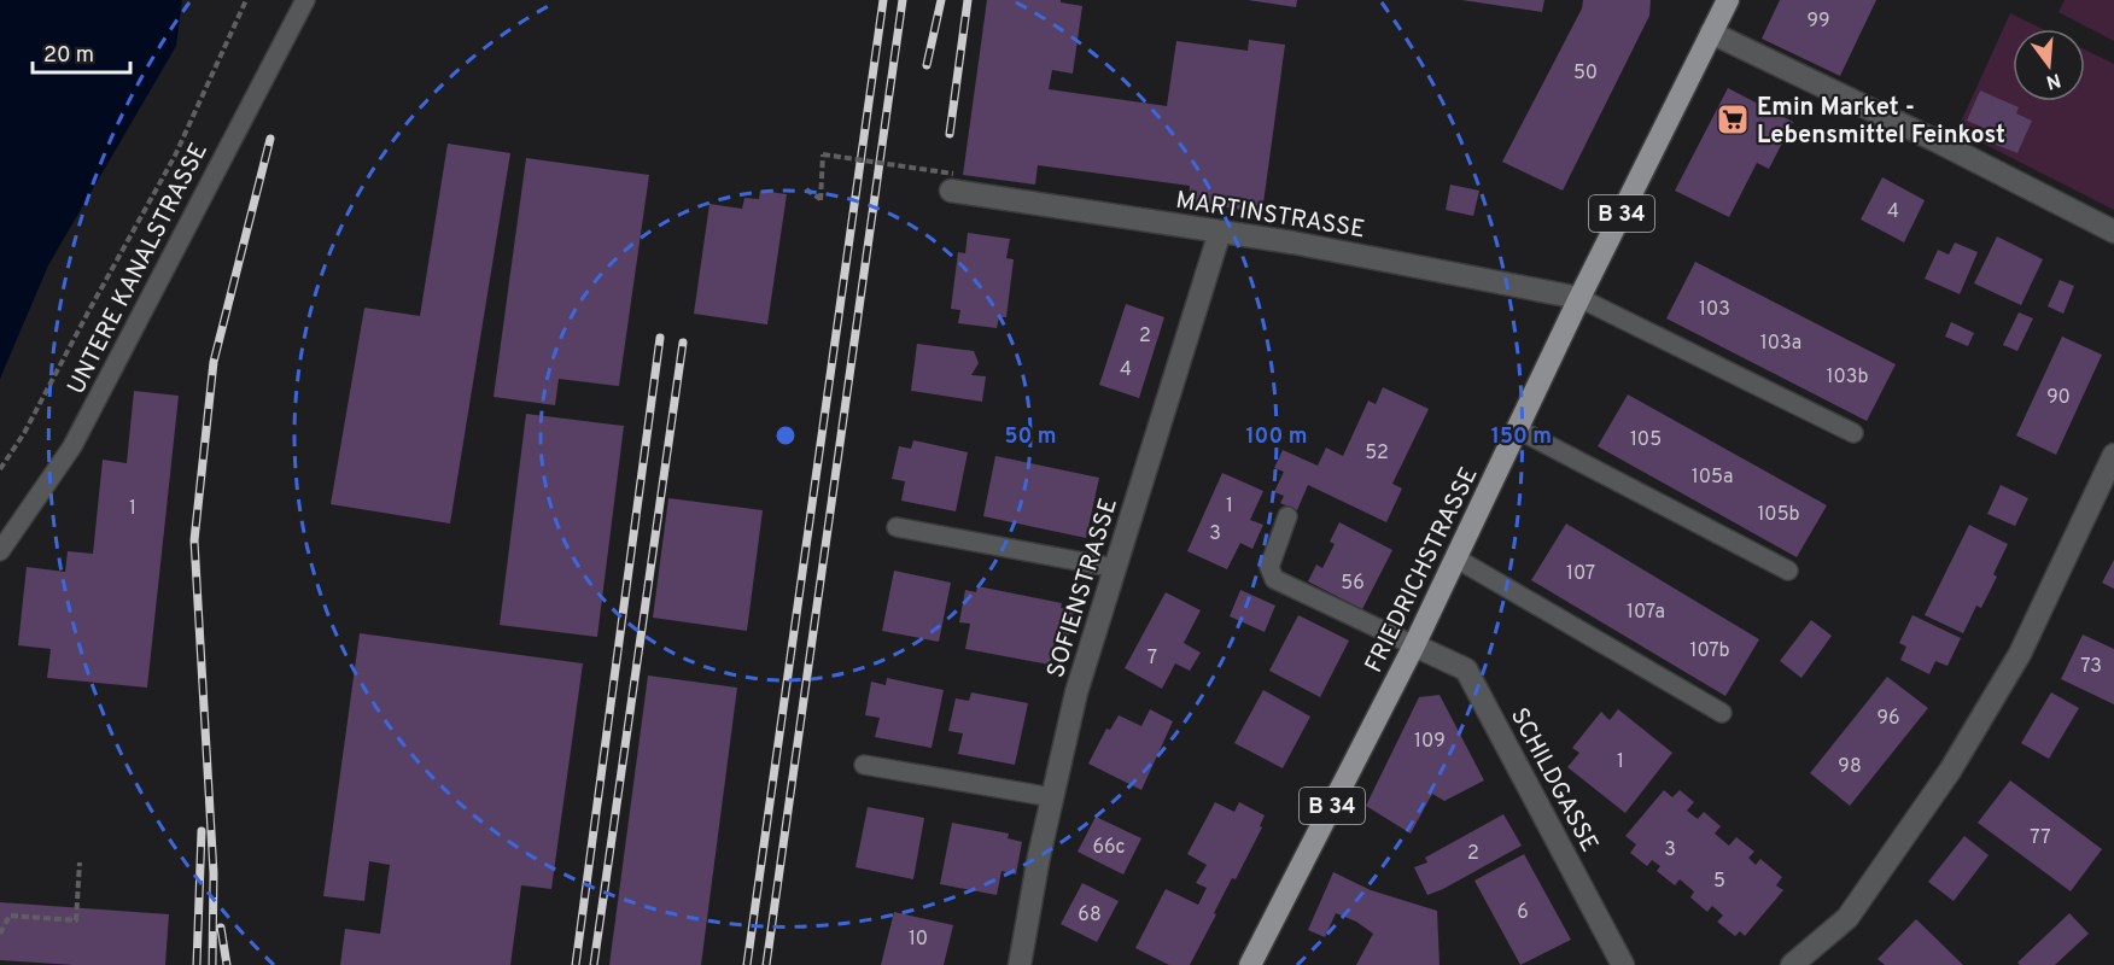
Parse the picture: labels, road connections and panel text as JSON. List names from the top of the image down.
{
  "streets": {
    "main road": ["B 34", "FRIEDRICHSTRASSE"],
    "street": ["MARTINSTRASSE", "SOFIENSTRASSE", "SCHILDGASSE"],
    "lane": ["UNTERE KANALSTRASSE"]
  },
  "crossings": [
    ["MARTINSTRASSE", "FRIEDRICHSTRASSE"],
    ["MARTINSTRASSE", "SOFIENSTRASSE"],
    ["FRIEDRICHSTRASSE", "SCHILDGASSE"]
  ],
  "places": {
    "supermarket": ["Emin Market - Lebensmittel Feinkost"]
  },
  "house_numbers": [
    "99",
    "50",
    "4",
    "103",
    "2",
    "103a",
    "4",
    "103b",
    "90",
    "105",
    "52",
    "105a",
    "1",
    "1",
    "105b",
    "3",
    "107",
    "56",
    "107a",
    "107b",
    "7",
    "73",
    "96",
    "109",
    "1",
    "98",
    "77",
    "66c",
    "3",
    "2",
    "5",
    "6",
    "68",
    "10"
  ],
  "scale_bar": "20 m",
  "north": "bottom",
  "rings": ["50 m", "100 m", "150 m"]
}
